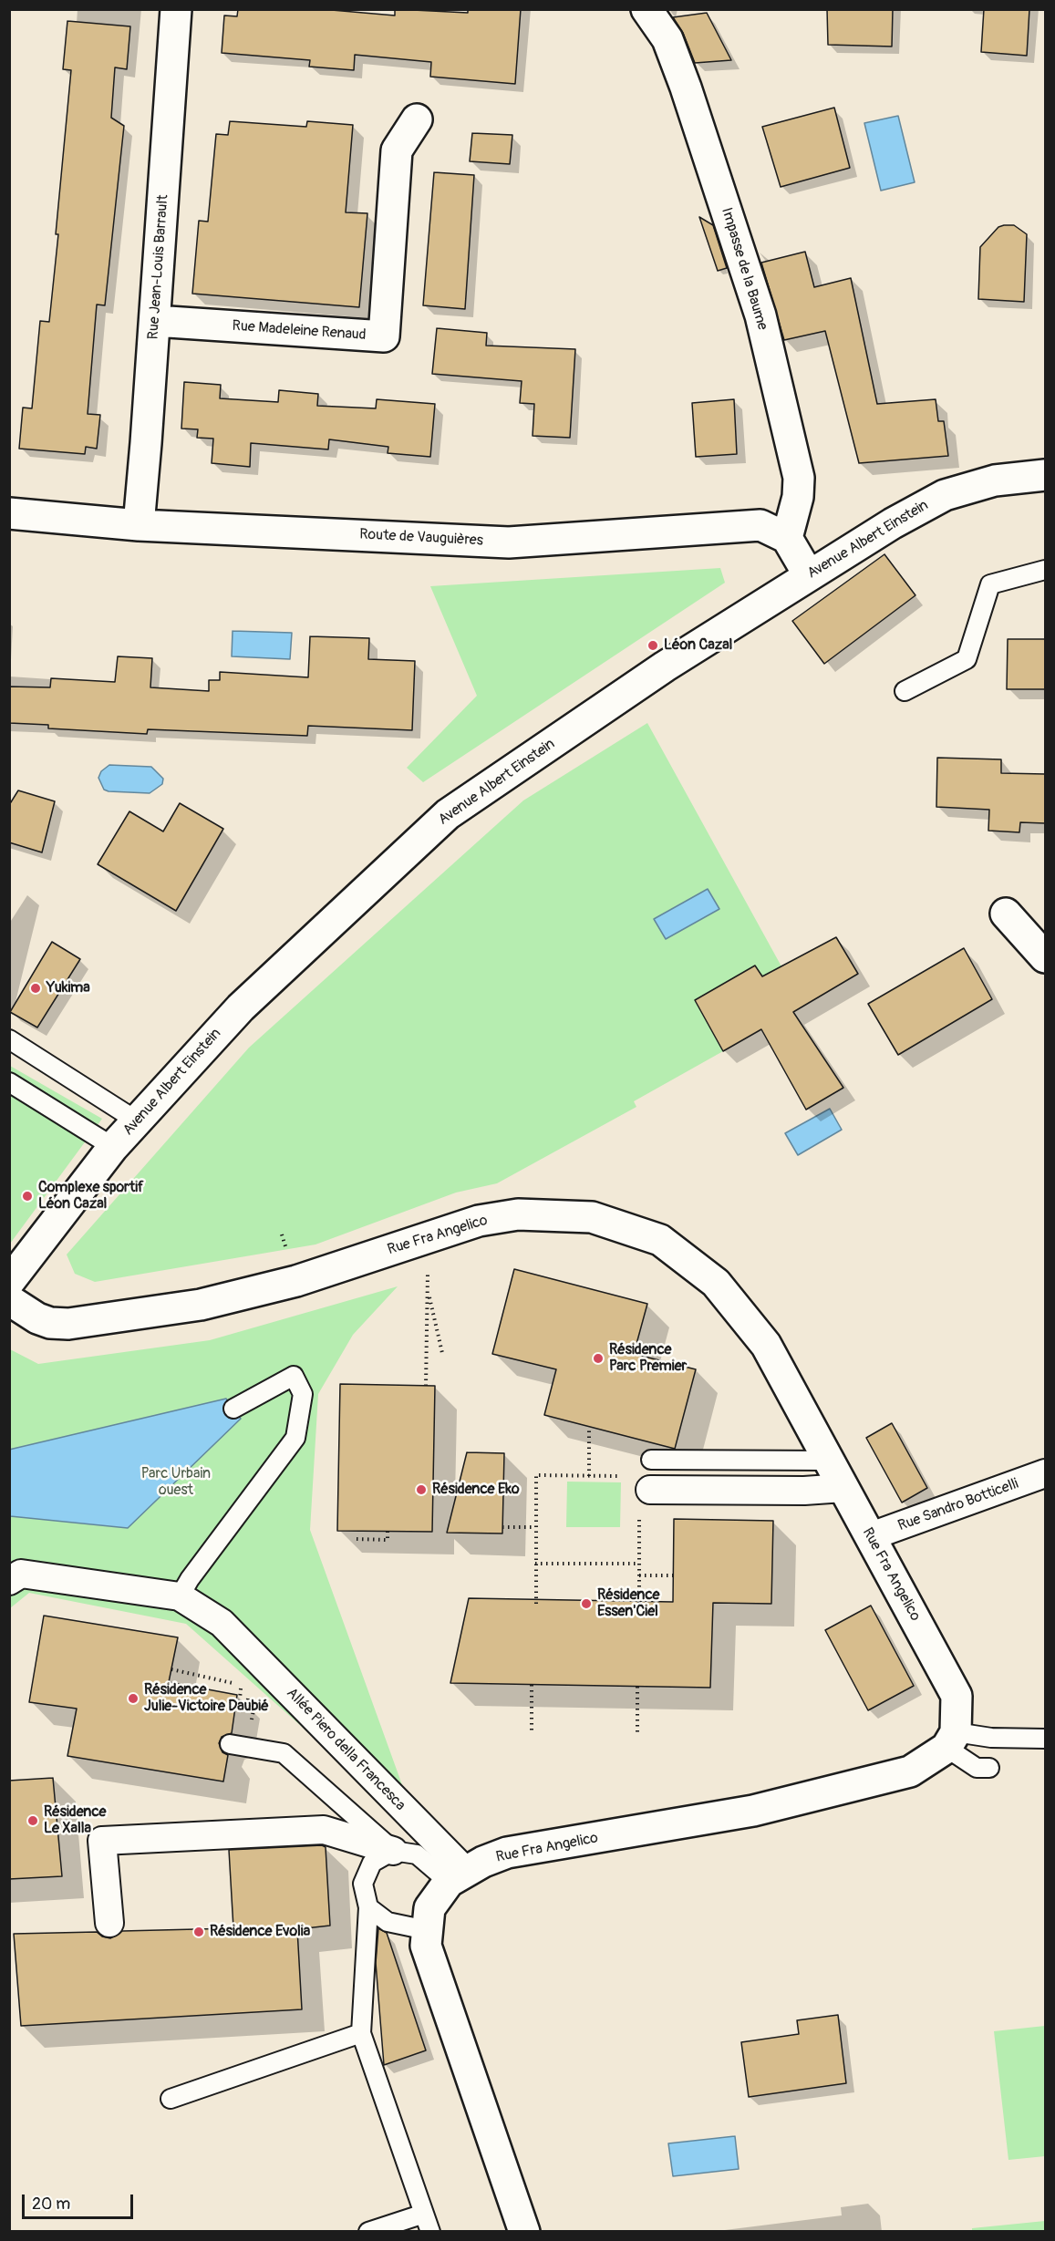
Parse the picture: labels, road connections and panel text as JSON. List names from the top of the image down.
{
  "streets": {
    "street": [
      "Rue Jean-Louis Barrault",
      "Impasse de la Baume",
      "Rue Madeleine Renaud",
      "Route de Vauguières",
      "Avenue Albert Einstein",
      "Rue Fra Angelico",
      "Rue Sandro Botticelli",
      "Allée Piero della Francesca"
    ]
  },
  "crossings": [
    ["Rue Jean-Louis Barrault", "Rue Madeleine Renaud"],
    ["Rue Jean-Louis Barrault", "Route de Vauguières"],
    ["Impasse de la Baume", "Route de Vauguières"],
    ["Rue Fra Angelico", "Rue Sandro Botticelli"],
    ["Rue Fra Angelico", "Allée Piero della Francesca"]
  ],
  "parks": ["Parc Urbain ouest"],
  "places": [
    "Léon Cazal",
    "Yukima",
    "Complexe sportif Léon Cazal",
    "Résidence Parc Premier",
    "Résidence Eko",
    "Résidence Essen'Ciel",
    "Résidence Julie-Victoire Daubié",
    "Résidence Le Xalla",
    "Résidence Evolia"
  ],
  "scale_bar": "20 m"
}
